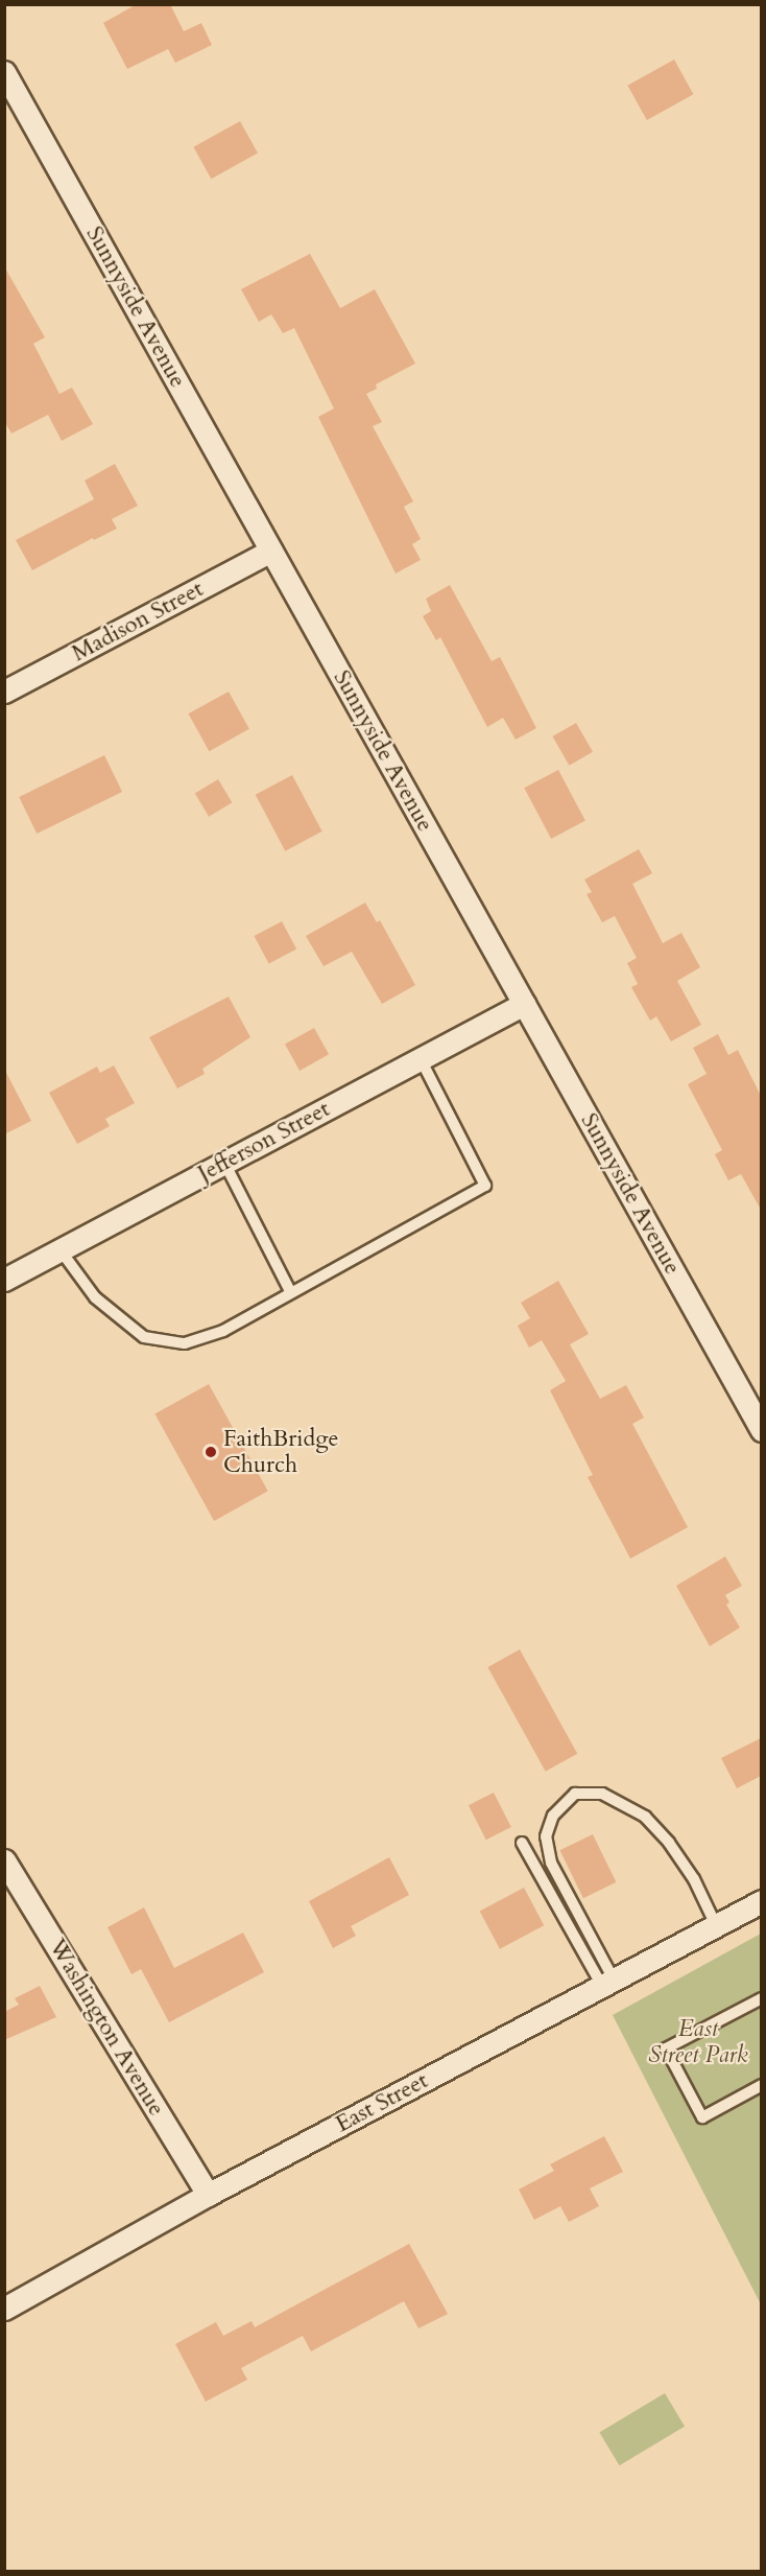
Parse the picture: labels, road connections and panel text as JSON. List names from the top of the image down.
{
  "streets": {
    "street": [
      "Sunnyside Avenue",
      "Madison Street",
      "Jefferson Street",
      "Washington Avenue",
      "East Street"
    ]
  },
  "crossings": [
    ["Sunnyside Avenue", "Madison Street"],
    ["Sunnyside Avenue", "Jefferson Street"],
    ["Washington Avenue", "East Street"]
  ],
  "parks": ["East Street Park"],
  "places": ["FaithBridge Church"]
}
